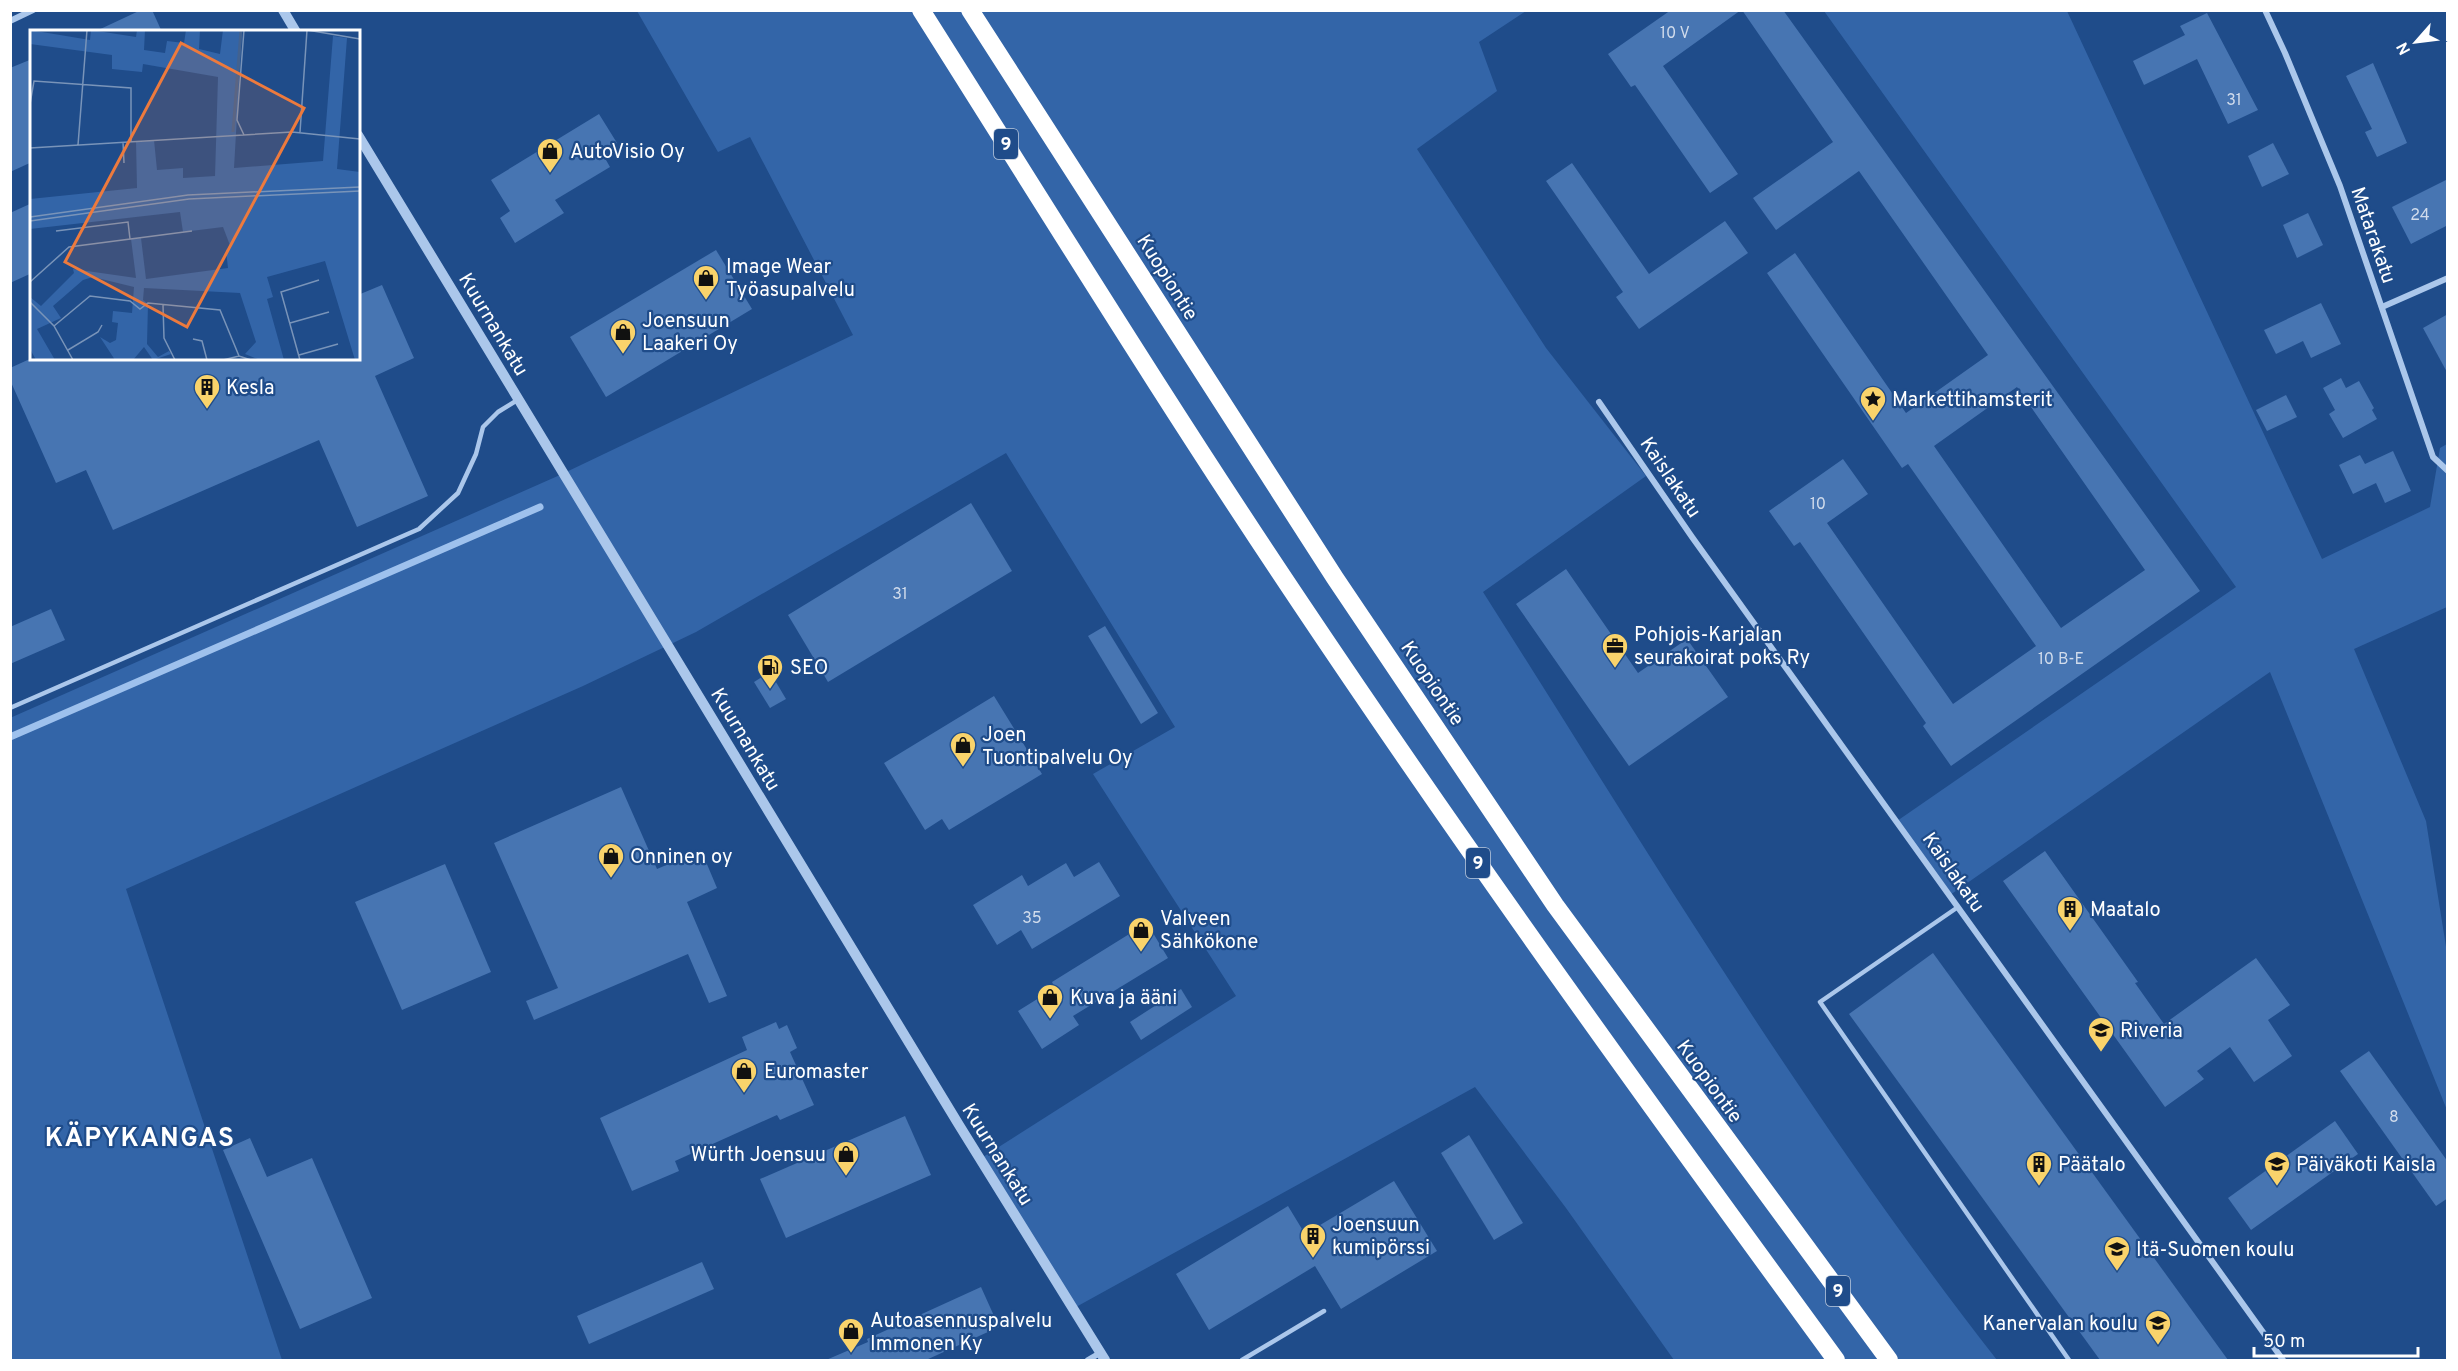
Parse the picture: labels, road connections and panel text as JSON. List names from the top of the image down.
{
  "streets": {
    "highway": ["9", "Kuopiontie"],
    "street": ["Matarakatu", "Kuurnankatu", "Kaislakatu"]
  },
  "districts": ["KÄPYKANGAS"],
  "places": {
    "shop": [
      "AutoVisio Oy",
      "Image Wear Työasupalvelu",
      "Joensuun Laakeri Oy",
      "Joen Tuontipalvelu Oy",
      "Onninen oy",
      "Valveen Sähkökone",
      "Kuva ja ääni",
      "Euromaster",
      "Würth Joensuu",
      "Autoasennuspalvelu Immonen Ky"
    ],
    "building": [
      "Kesla",
      "Maatalo",
      "Päätalo",
      "Joensuun kumipörssi"
    ],
    "place": ["Markettihamsterit"],
    "office": ["Pohjois-Karjalan seurakoirat poks Ry"],
    "fuel station": ["SEO"],
    "school or university": [
      "Riveria",
      "Päiväkoti Kaisla",
      "Itä-Suomen koulu",
      "Kanervalan koulu"
    ]
  },
  "house_numbers": [
    "10 V",
    "31",
    "24",
    "10",
    "31",
    "10 B-E",
    "35",
    "8"
  ],
  "scale_bar": "50 m",
  "north": "bottom left"
}
